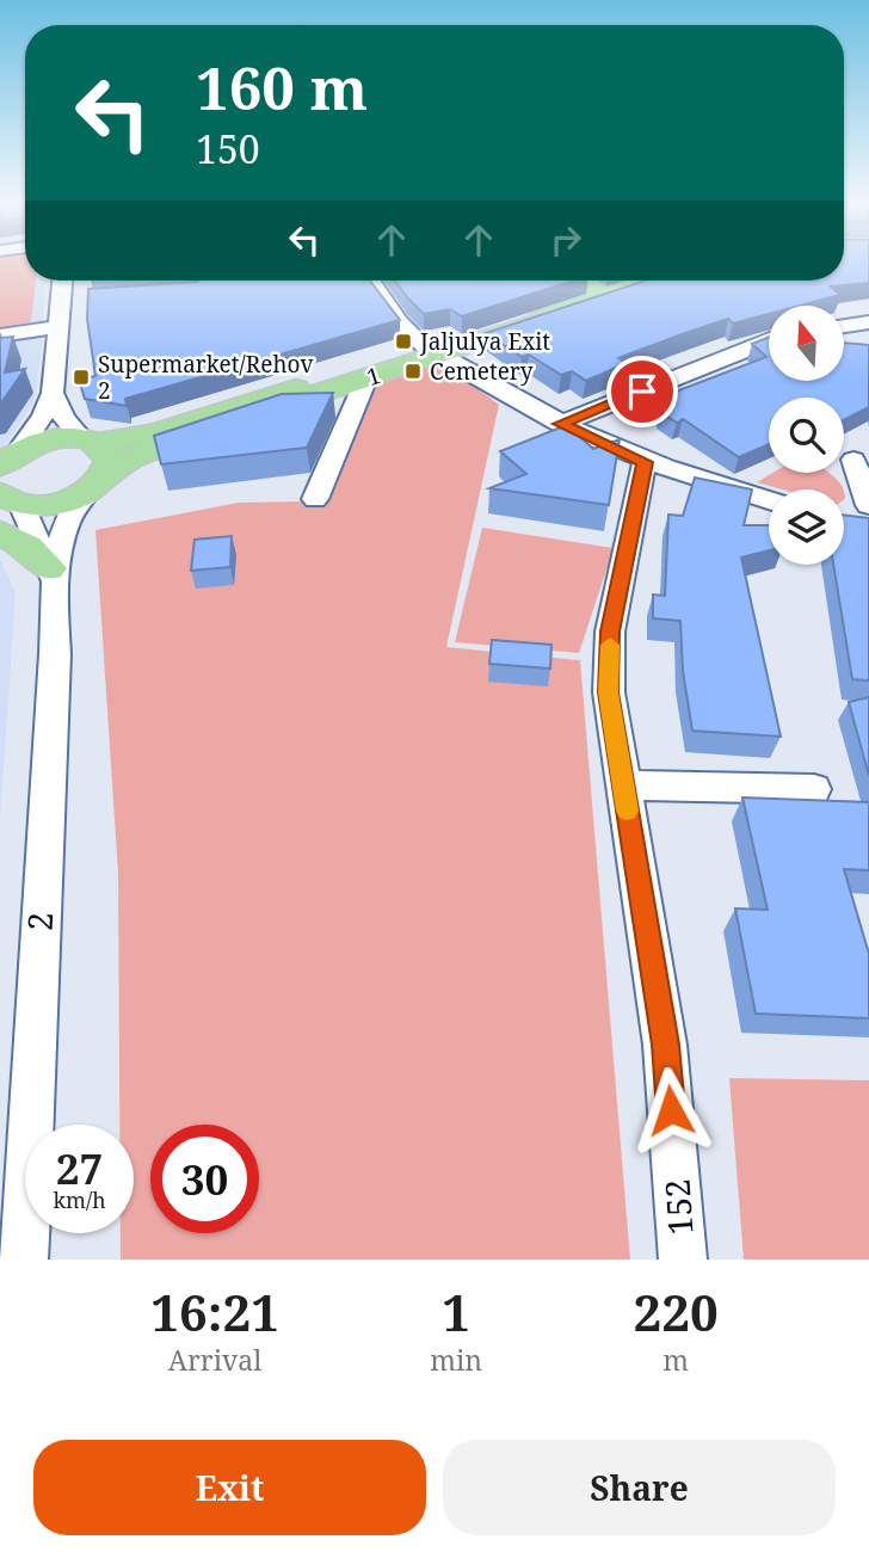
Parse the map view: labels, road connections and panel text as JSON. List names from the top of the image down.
{
  "streets": {
    "main road": ["1"],
    "street": ["2", "152"]
  },
  "crossings": [
    ["1", "2"]
  ],
  "places": {
    "transit": ["Jaljulya Exit", "Cemetery", "Supermarket/Rehov 2"]
  },
  "north": "top",
  "page": {
    "turn": ["160 m", "150"],
    "speed": "27 km/h",
    "limit": "30",
    "eta": [
      "16:21",
      "Arrival",
      "1",
      "min",
      "220",
      "m"
    ],
    "buttons": ["Exit", "Share"]
  }
}
